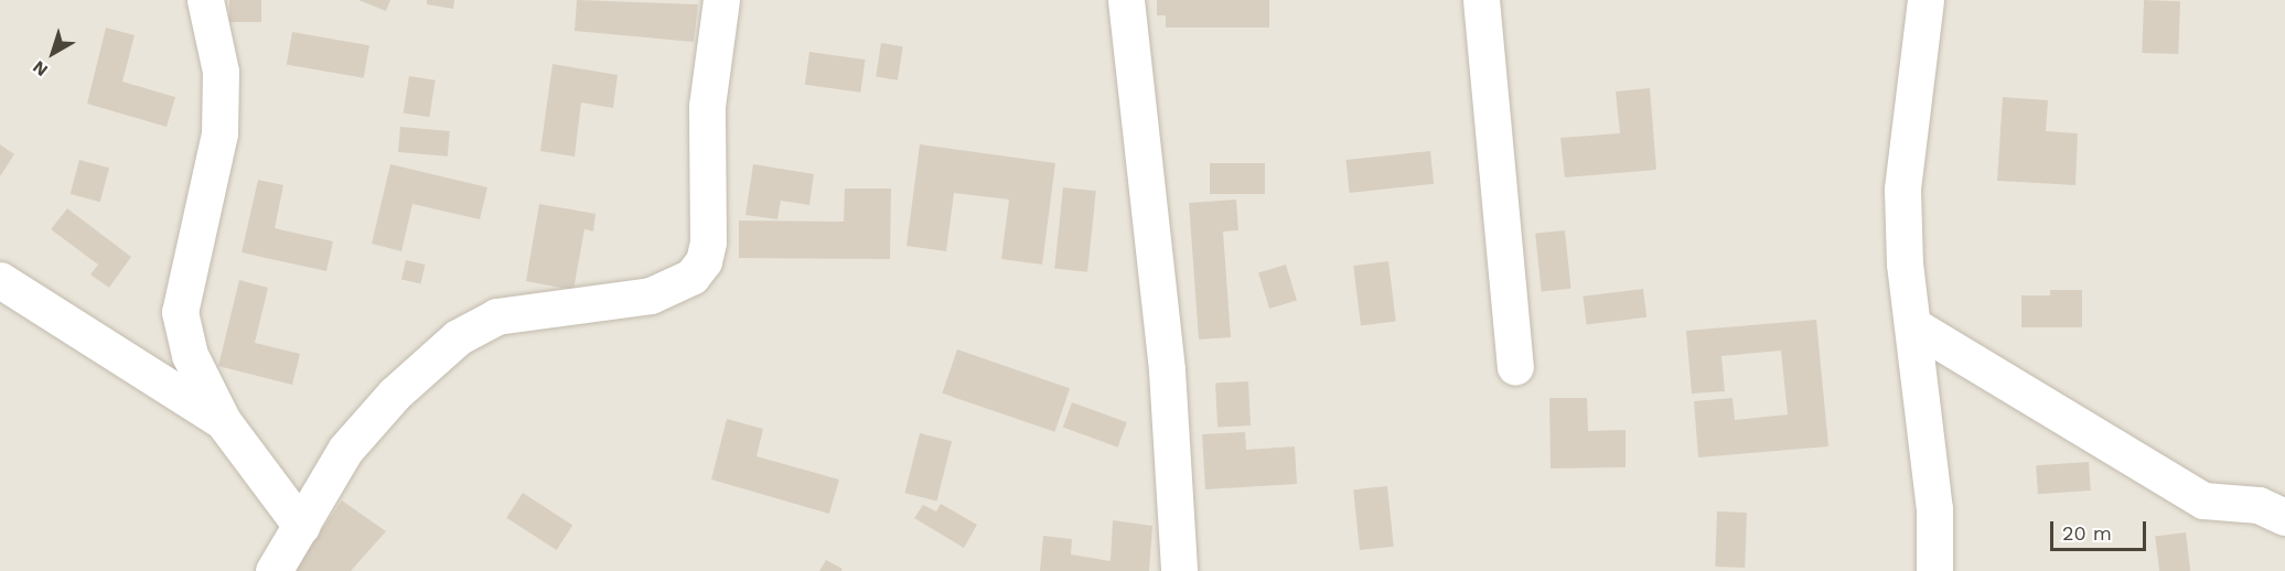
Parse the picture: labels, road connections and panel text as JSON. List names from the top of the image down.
{
  "scale_bar": "20 m",
  "north": "bottom left"
}
